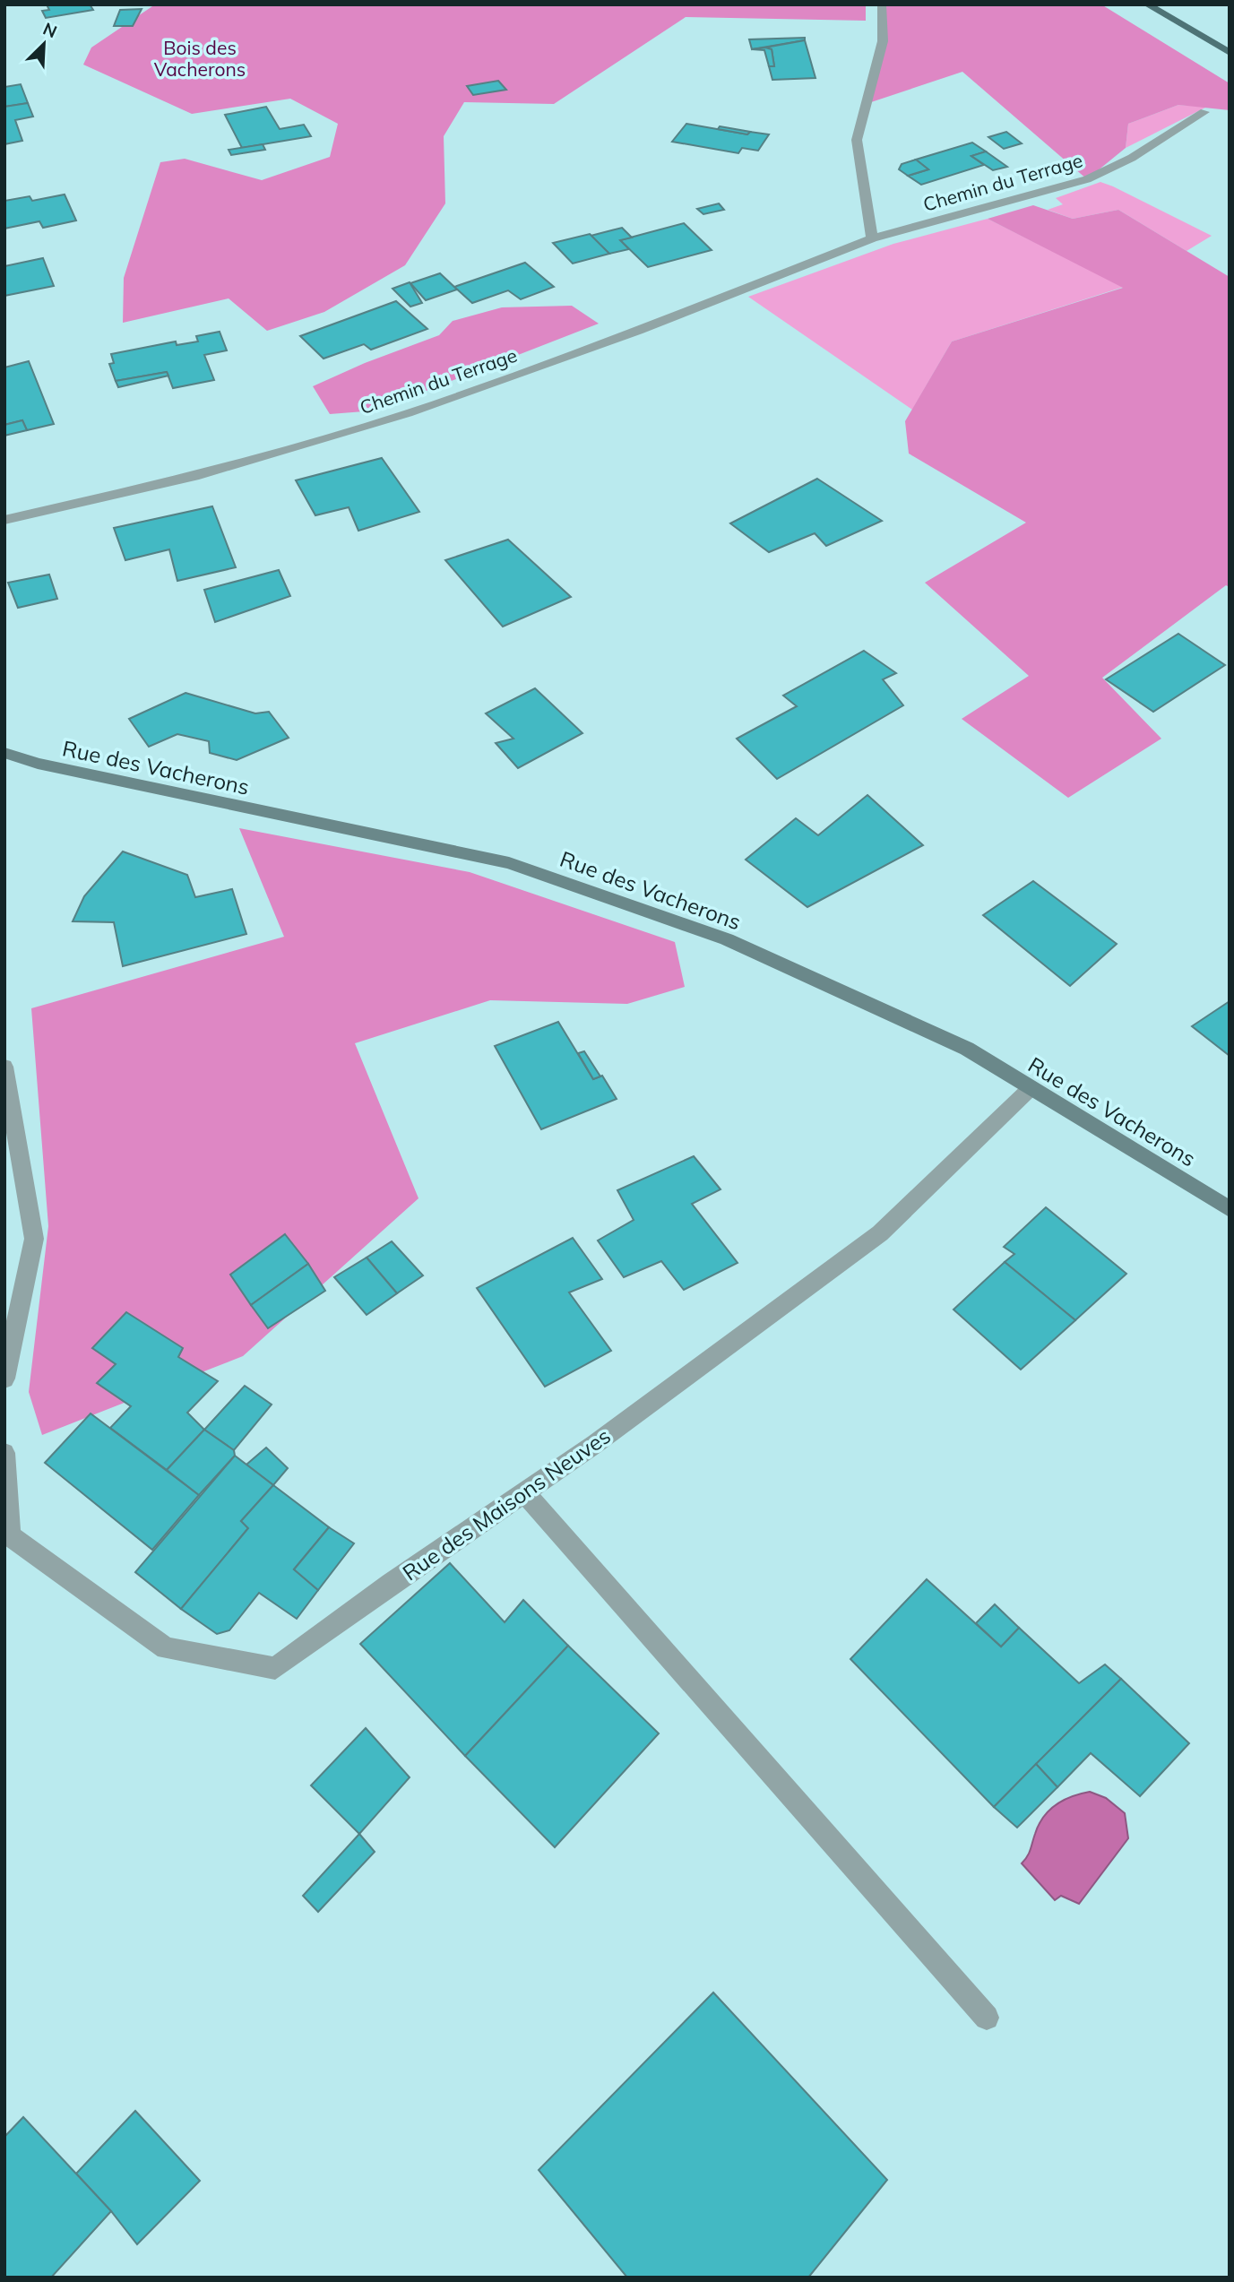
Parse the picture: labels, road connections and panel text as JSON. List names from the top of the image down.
{
  "streets": {
    "street": ["Chemin du Terrage", "Rue des Vacherons", "Rue des Maisons Neuves"]
  },
  "crossings": [
    ["Rue des Vacherons", "Rue des Maisons Neuves"]
  ],
  "parks": ["Bois des Vacherons"],
  "north": "top right"
}
